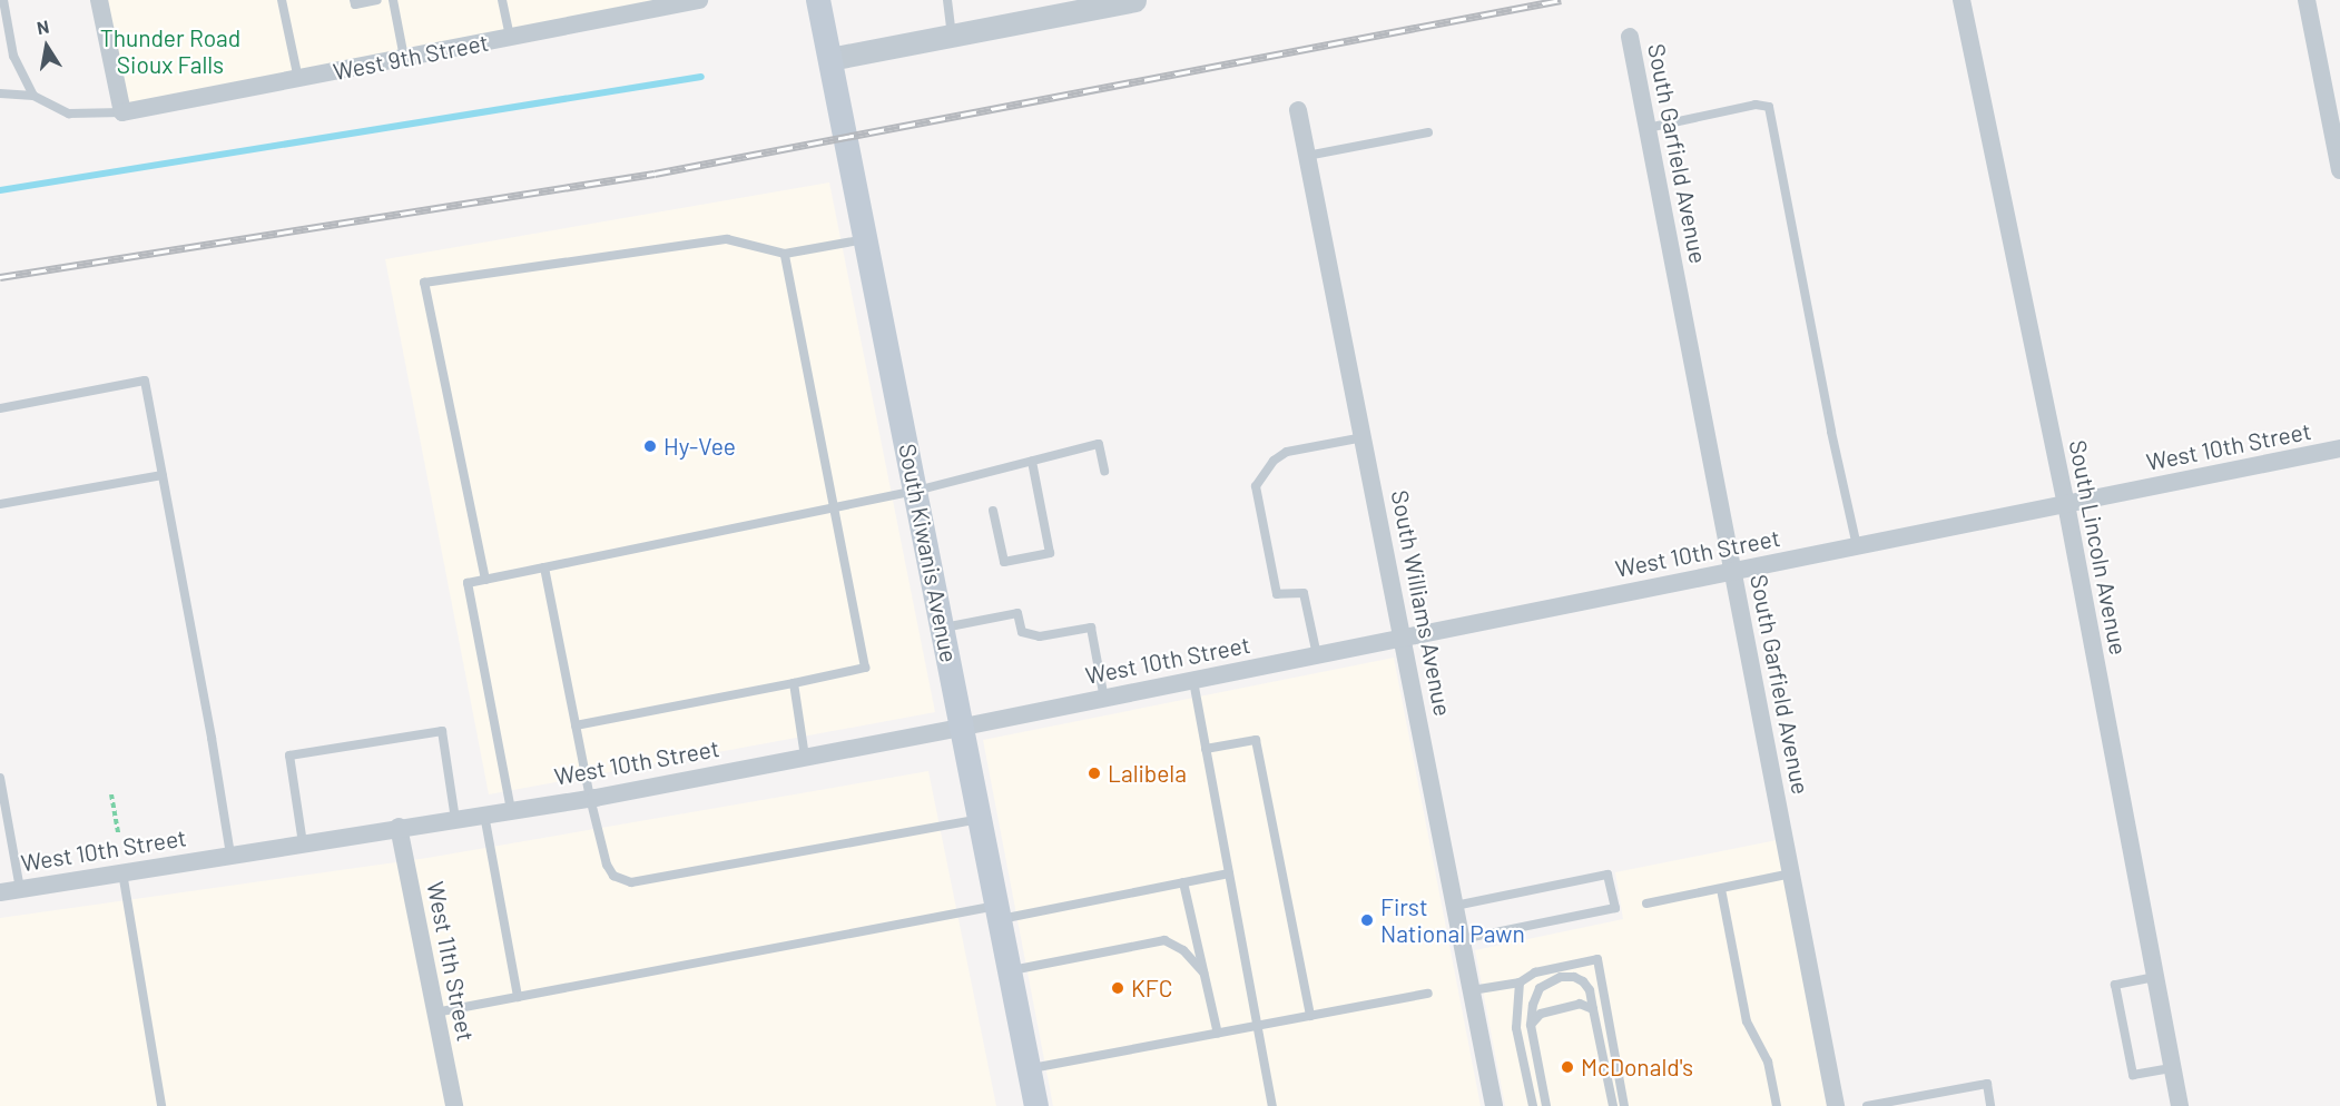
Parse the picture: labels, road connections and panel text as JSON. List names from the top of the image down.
{
  "streets": {
    "main road": ["South Kiwanis Avenue"],
    "street": [
      "West 9th Street",
      "South Garfield Avenue",
      "West 10th Street",
      "South Lincoln Avenue",
      "South Williams Avenue",
      "West 11th Street"
    ]
  },
  "crossings": [
    ["South Garfield Avenue", "West 10th Street"],
    ["West 10th Street", "South Lincoln Avenue"],
    ["West 10th Street", "South Kiwanis Avenue"],
    ["West 10th Street", "South Williams Avenue"],
    ["West 10th Street", "West 11th Street"]
  ],
  "parks": ["Thunder Road Sioux Falls"],
  "places": [
    "Hy-Vee",
    "Lalibela",
    "First National Pawn",
    "KFC",
    "McDonald's"
  ],
  "north": "top"
}
